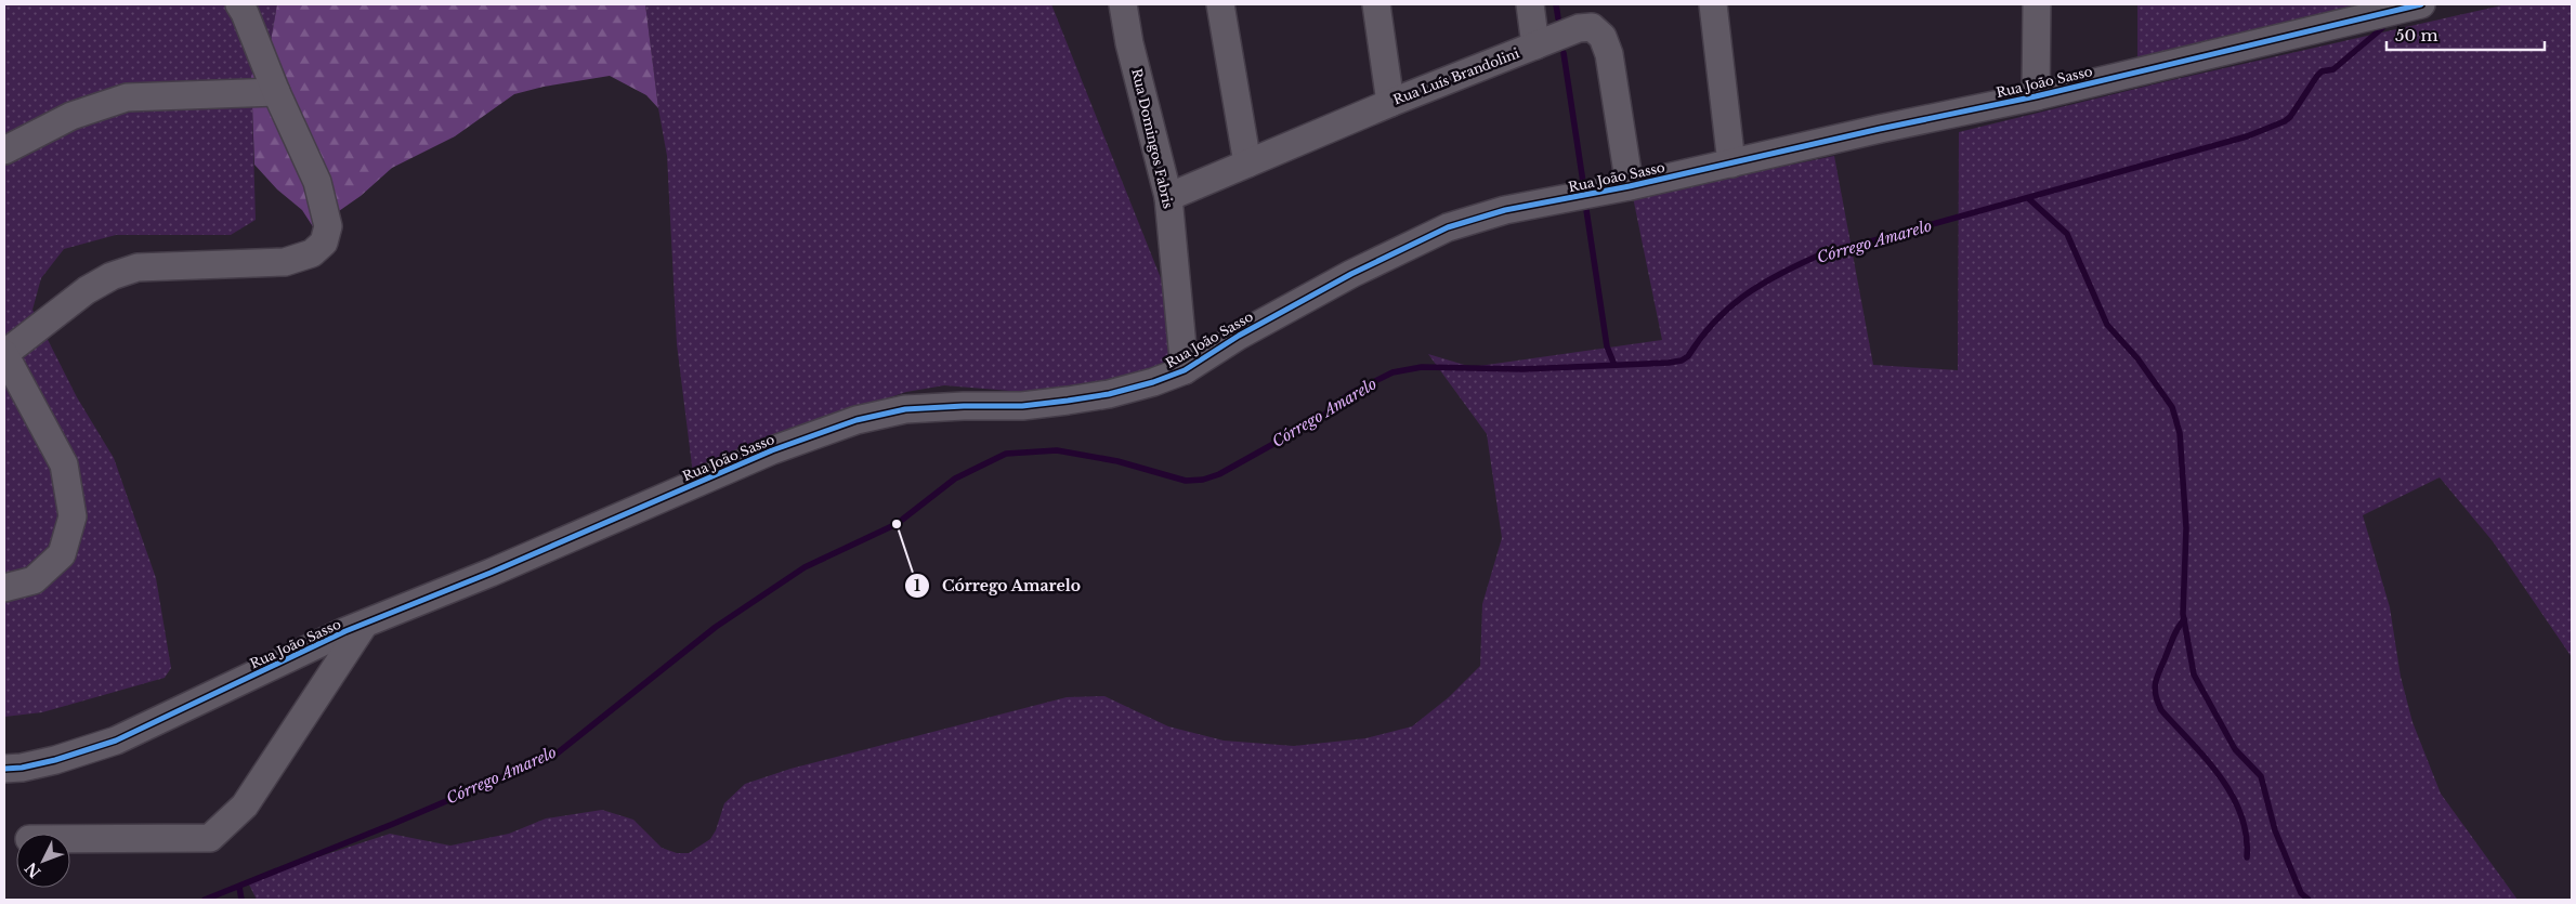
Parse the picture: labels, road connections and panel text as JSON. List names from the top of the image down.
{
  "streets": {
    "street": ["Rua Luís Brandolini", "Rua João Sasso", "Rua Domingos Fabris"]
  },
  "crossings": [
    ["Rua Luís Brandolini", "Rua João Sasso"],
    ["Rua Luís Brandolini", "Rua Domingos Fabris"],
    ["Rua João Sasso", "Rua Domingos Fabris"]
  ],
  "water": ["Córrego Amarelo"],
  "places": ["Córrego Amarelo"],
  "scale_bar": "50 m",
  "north": "bottom left"
}
